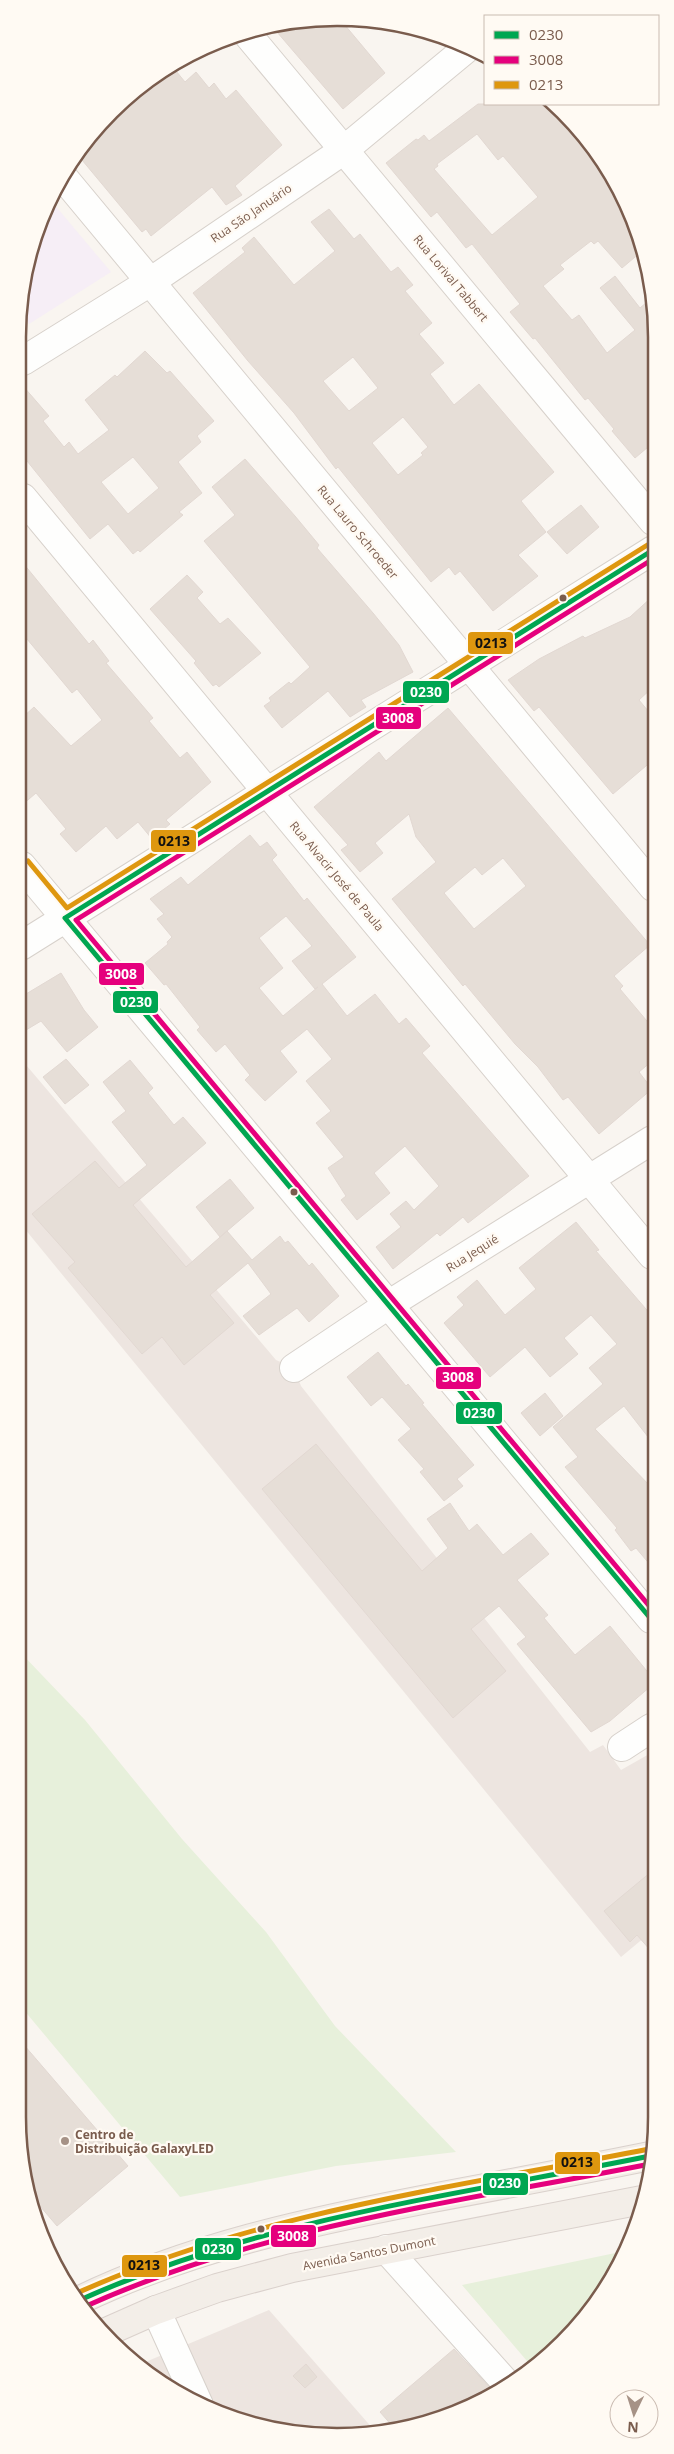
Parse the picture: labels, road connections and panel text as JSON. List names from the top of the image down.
{
  "streets": {
    "main road": ["Avenida Santos Dumont"],
    "street": [
      "Rua São Januário",
      "Rua Lorival Tabbert",
      "Rua Lauro Schroeder",
      "Rua Alvacir José de Paula",
      "Rua Jequié"
    ]
  },
  "crossings": [
    ["Rua São Januário", "Rua Lorival Tabbert"],
    ["Rua São Januário", "Rua Lauro Schroeder"],
    ["Rua Alvacir José de Paula", "Rua Jequié"]
  ],
  "places": ["Centro de Distribuição GalaxyLED"],
  "lines": ["transit line 0213", "transit line 0230", "transit line 3008"],
  "legend": ["0230", "3008", "0213"],
  "north": "bottom"
}
